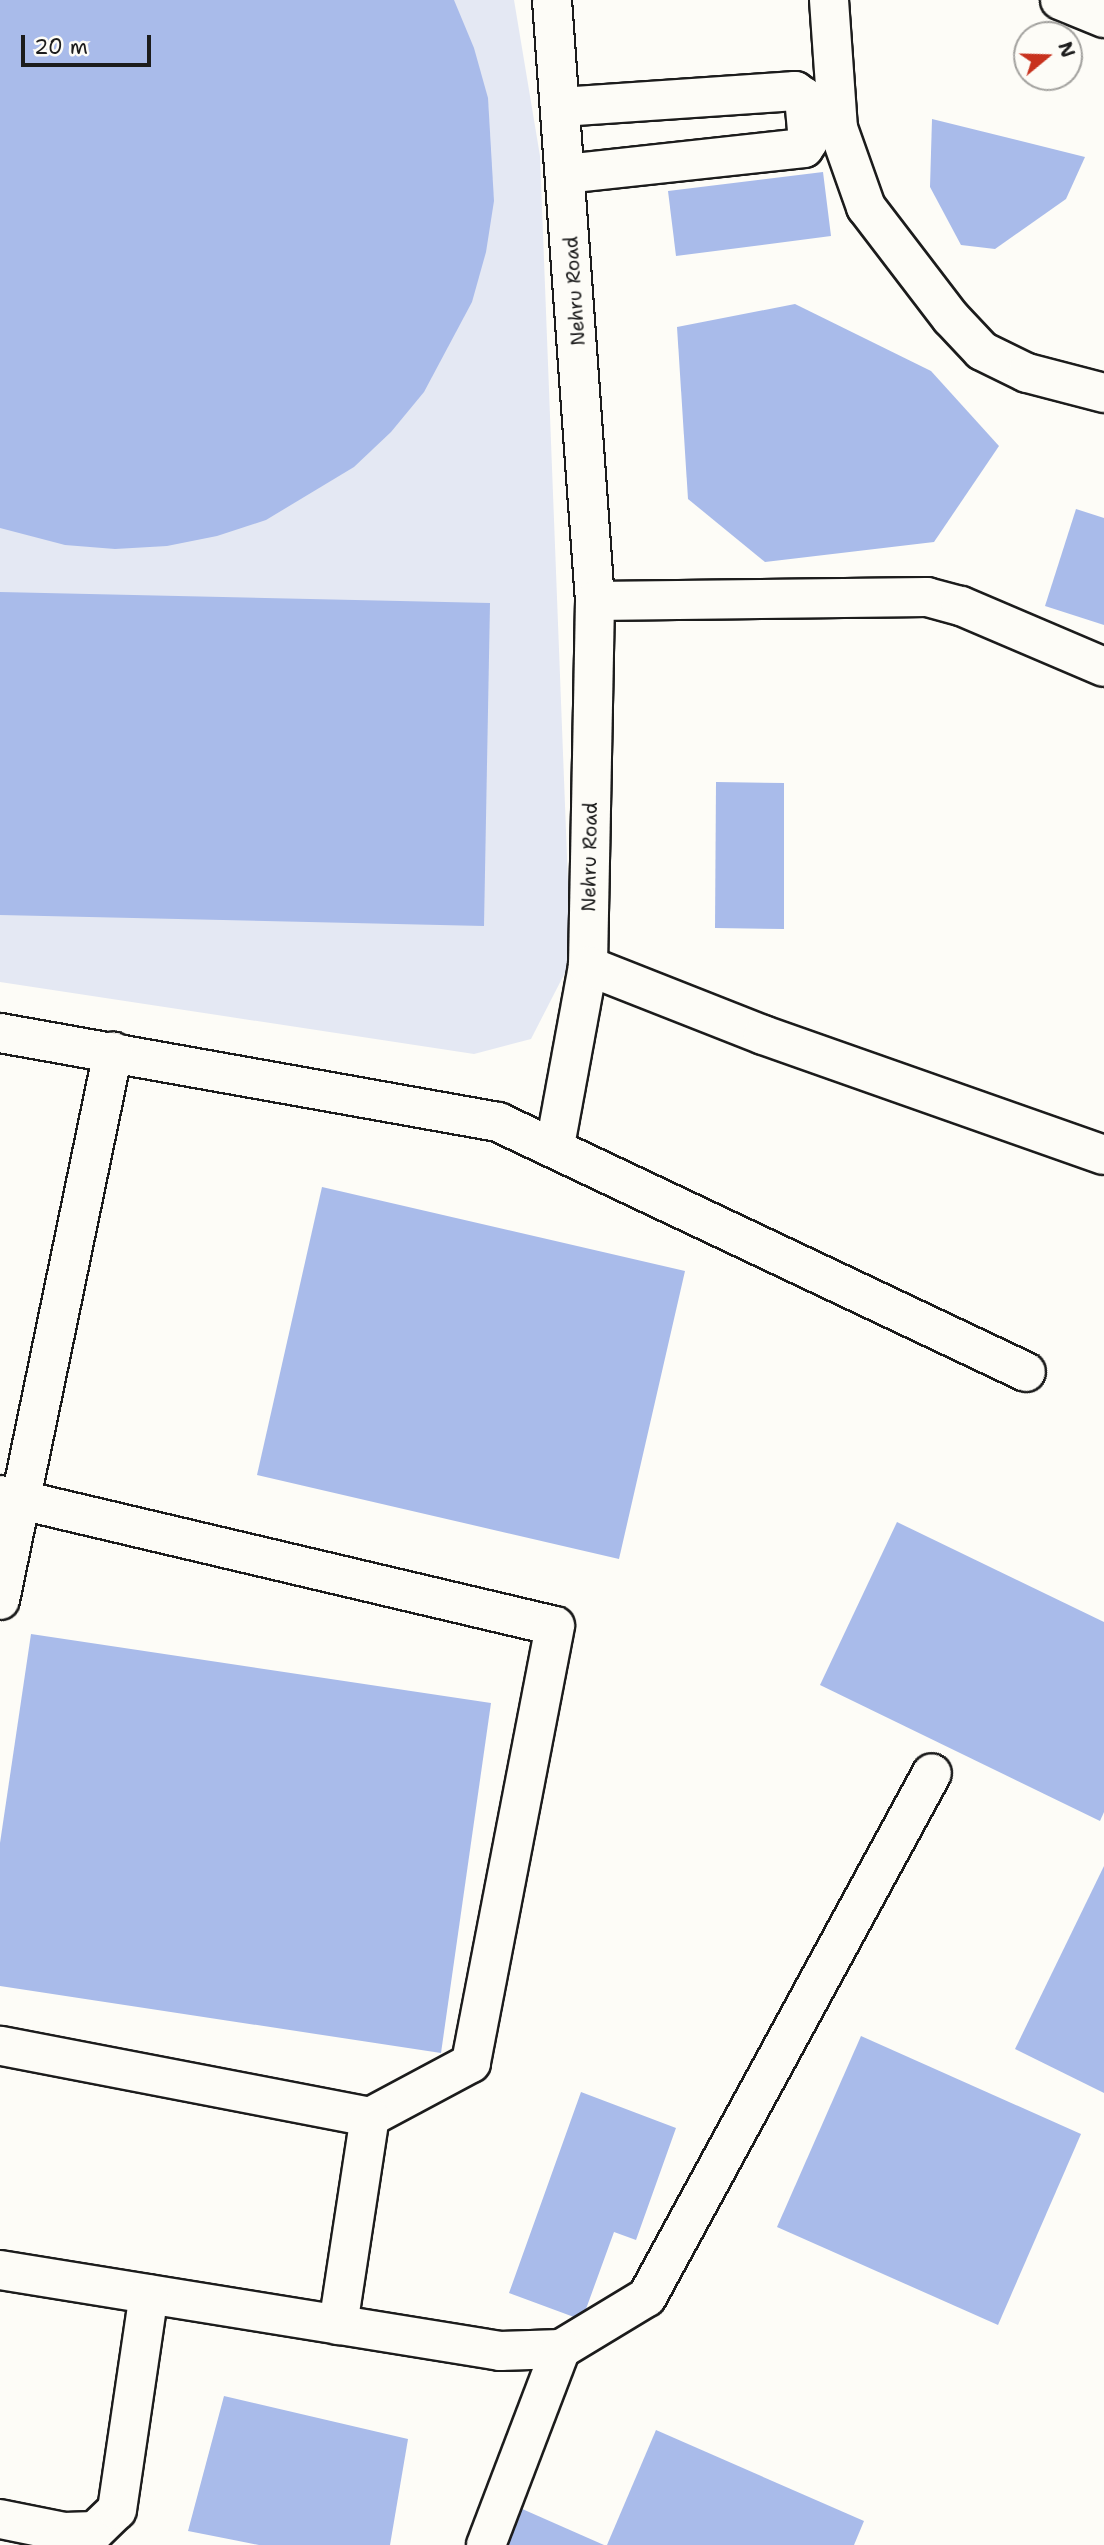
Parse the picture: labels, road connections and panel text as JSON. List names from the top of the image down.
{
  "streets": {
    "street": ["Nehru Road"]
  },
  "scale_bar": "20 m",
  "north": "right"
}
